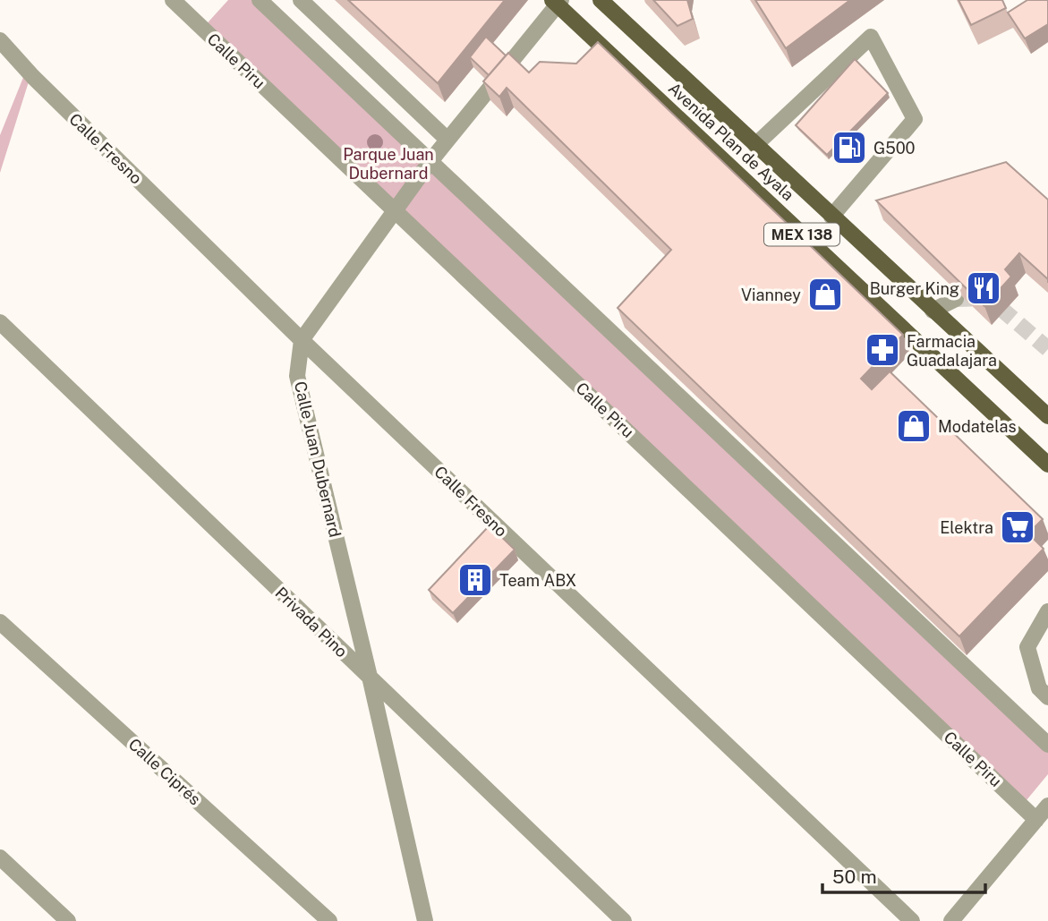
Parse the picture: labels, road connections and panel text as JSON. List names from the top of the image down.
{
  "streets": {
    "main road": ["Avenida Plan de Ayala", "MEX 138"],
    "street": [
      "Calle Piru",
      "Calle Fresno",
      "Calle Juan Dubernard",
      "Privada Pino",
      "Calle Ciprés"
    ]
  },
  "crossings": [
    ["Calle Piru", "Calle Juan Dubernard"],
    ["Avenida Plan de Ayala", "Calle Juan Dubernard"],
    ["Calle Fresno", "Calle Juan Dubernard"],
    ["Calle Juan Dubernard", "Privada Pino"]
  ],
  "parks": ["Parque Juan Dubernard"],
  "places": {
    "fuel station": ["G500"],
    "restaurant": ["Burger King"],
    "shop": ["Vianney", "Modatelas"],
    "pharmacy": ["Farmacia Guadalajara"],
    "supermarket": ["Elektra"],
    "building": ["Team ABX"]
  },
  "scale_bar": "50 m"
}
